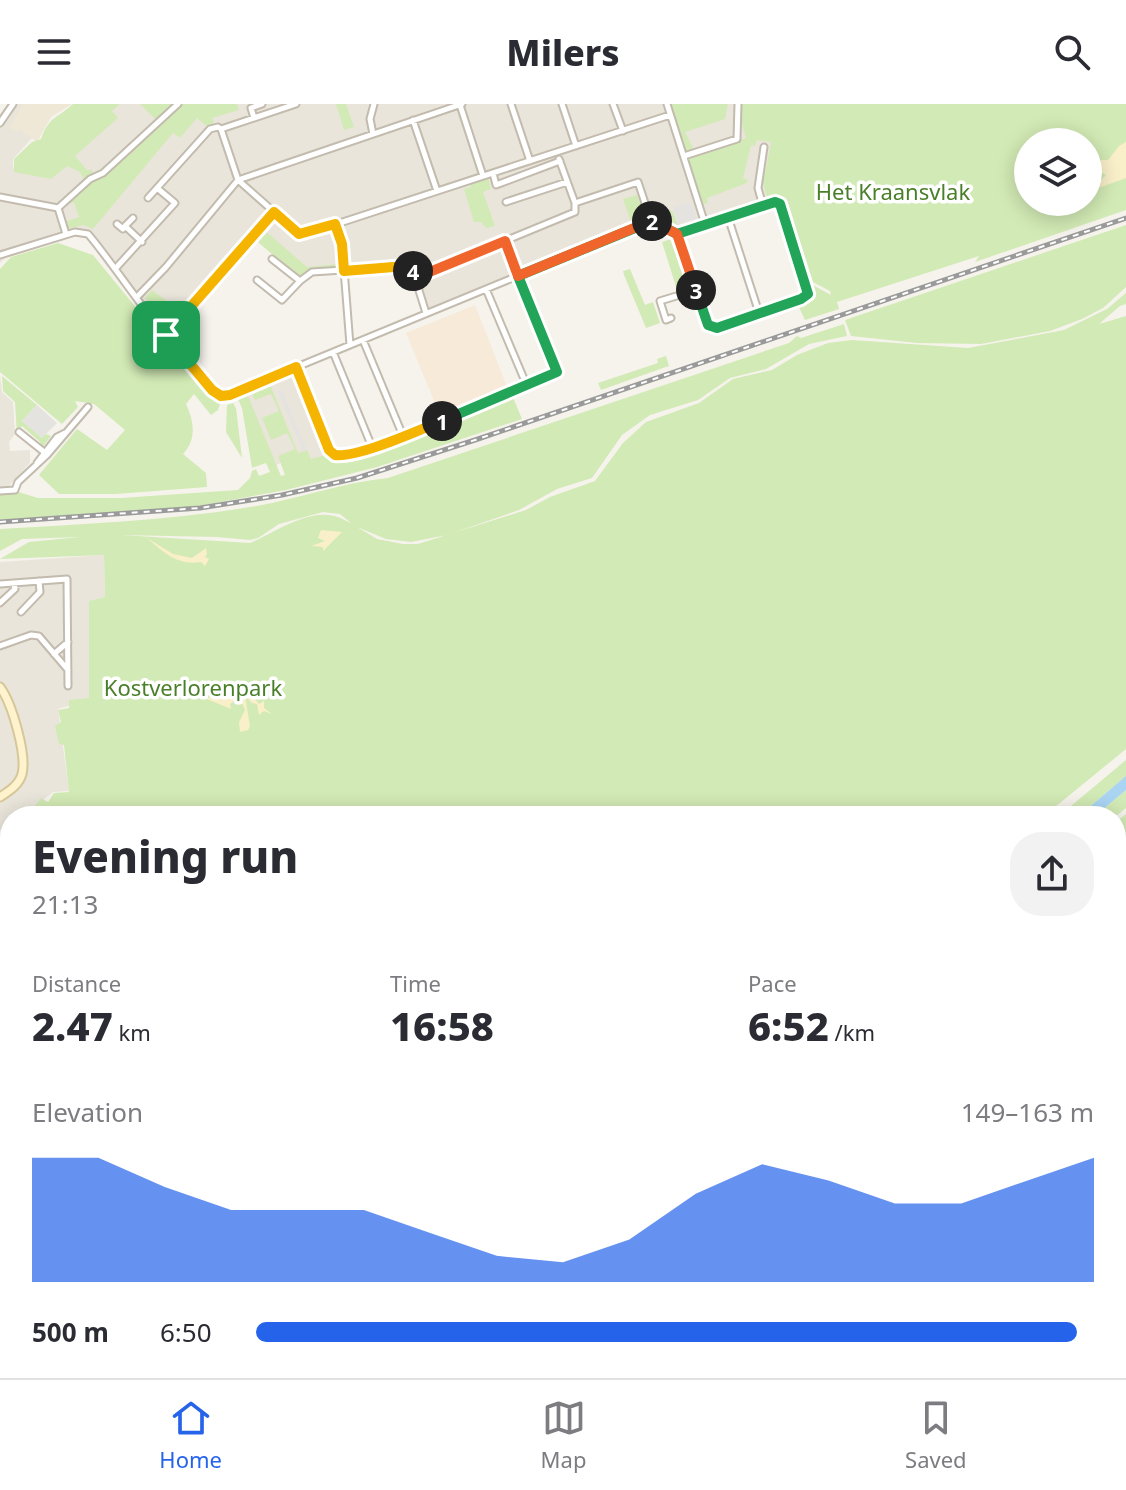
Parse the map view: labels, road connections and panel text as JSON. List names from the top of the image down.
{
  "parks": ["Het Kraansvlak", "Kostverlorenpark"],
  "page": {
    "header": "Milers",
    "pins": [
      "2",
      "4",
      "3",
      "1"
    ],
    "heading": ["Evening run", "21:13"],
    "stats": [
      ["Distance", "2.47 km"],
      ["Time", "16:58"],
      ["Pace", "6:52 /km"]
    ],
    "chart": ["Elevation", "149–163 m"],
    "list": [
      {
        "name": "500 m",
        "note": "6:50"
      }
    ],
    "tabs": ["Home", "Map", "Saved"]
  }
}
